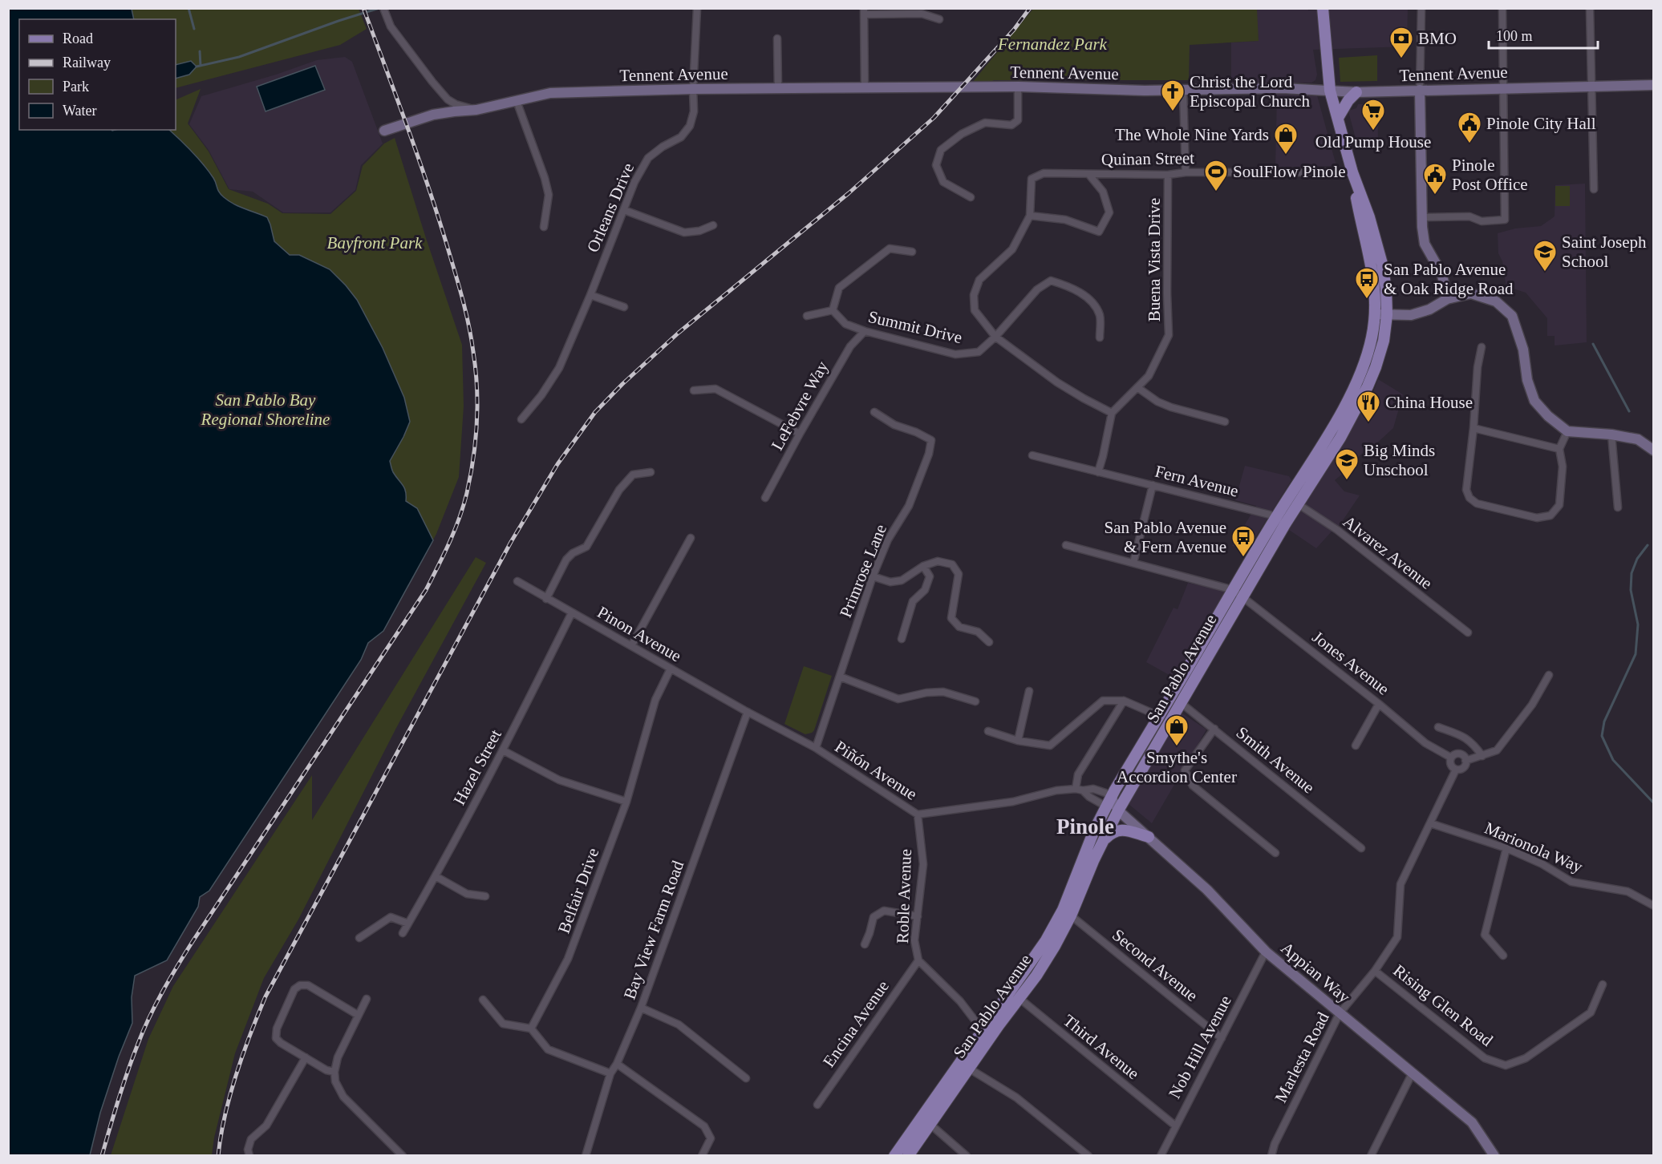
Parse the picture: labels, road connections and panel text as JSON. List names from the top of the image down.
{
  "streets": {
    "main road": ["San Pablo Avenue"],
    "street": [
      "Tennent Avenue",
      "Quinan Street",
      "Orleans Drive",
      "Buena Vista Drive",
      "Summit Drive",
      "LeFebvre Way",
      "Fern Avenue",
      "Alvarez Avenue",
      "Primrose Lane",
      "Pinon Avenue",
      "Jones Avenue",
      "Smith Avenue",
      "Hazel Street",
      "Piñón Avenue",
      "Marionola Way",
      "Belfair Drive",
      "Roble Avenue",
      "Bay View Farm Road",
      "Second Avenue",
      "Appian Way",
      "Rising Glen Road",
      "Encina Avenue",
      "Third Avenue",
      "Nob Hill Avenue",
      "Marlesta Road"
    ]
  },
  "crossings": [
    ["Tennent Avenue", "Orleans Drive"],
    ["Tennent Avenue", "San Pablo Avenue"],
    ["Quinan Street", "Buena Vista Drive"],
    ["Quinan Street", "San Pablo Avenue"],
    ["Summit Drive", "LeFebvre Way"],
    ["Fern Avenue", "San Pablo Avenue"],
    ["Alvarez Avenue", "San Pablo Avenue"],
    ["Primrose Lane", "Piñón Avenue"],
    ["Pinon Avenue", "Hazel Street"],
    ["Pinon Avenue", "Piñón Avenue"],
    ["Pinon Avenue", "Belfair Drive"],
    ["Pinon Avenue", "Bay View Farm Road"],
    ["Jones Avenue", "San Pablo Avenue"],
    ["Jones Avenue", "Marlesta Road"],
    ["San Pablo Avenue", "Smith Avenue"],
    ["San Pablo Avenue", "Piñón Avenue"],
    ["San Pablo Avenue", "Roble Avenue"],
    ["San Pablo Avenue", "Second Avenue"],
    ["San Pablo Avenue", "Appian Way"],
    ["San Pablo Avenue", "Third Avenue"],
    ["Piñón Avenue", "Roble Avenue"],
    ["Piñón Avenue", "Bay View Farm Road"],
    ["Piñón Avenue", "Appian Way"],
    ["Marionola Way", "Marlesta Road"],
    ["Roble Avenue", "Encina Avenue"],
    ["Second Avenue", "Nob Hill Avenue"],
    ["Appian Way", "Nob Hill Avenue"],
    ["Appian Way", "Marlesta Road"],
    ["Rising Glen Road", "Marlesta Road"],
    ["Third Avenue", "Nob Hill Avenue"]
  ],
  "districts": ["Pinole"],
  "parks": ["Fernandez Park", "Bayfront Park", "San Pablo Bay Regional Shoreline"],
  "places": {
    "bank": ["BMO"],
    "church": ["Christ the Lord Episcopal Church"],
    "supermarket": ["Old Pump House"],
    "public building": ["Pinole City Hall", "Pinole Post Office"],
    "shop": ["The Whole Nine Yards", "Smythe's Accordion Center"],
    "sports": ["SoulFlow Pinole"],
    "school or university": ["Saint Joseph School", "Big Minds Unschool"],
    "bus stop": ["San Pablo Avenue & Oak Ridge Road", "San Pablo Avenue & Fern Avenue"],
    "restaurant": ["China House"]
  },
  "legend": [
    "Road",
    "Railway",
    "Park",
    "Water"
  ],
  "scale_bar": "100 m"
}
